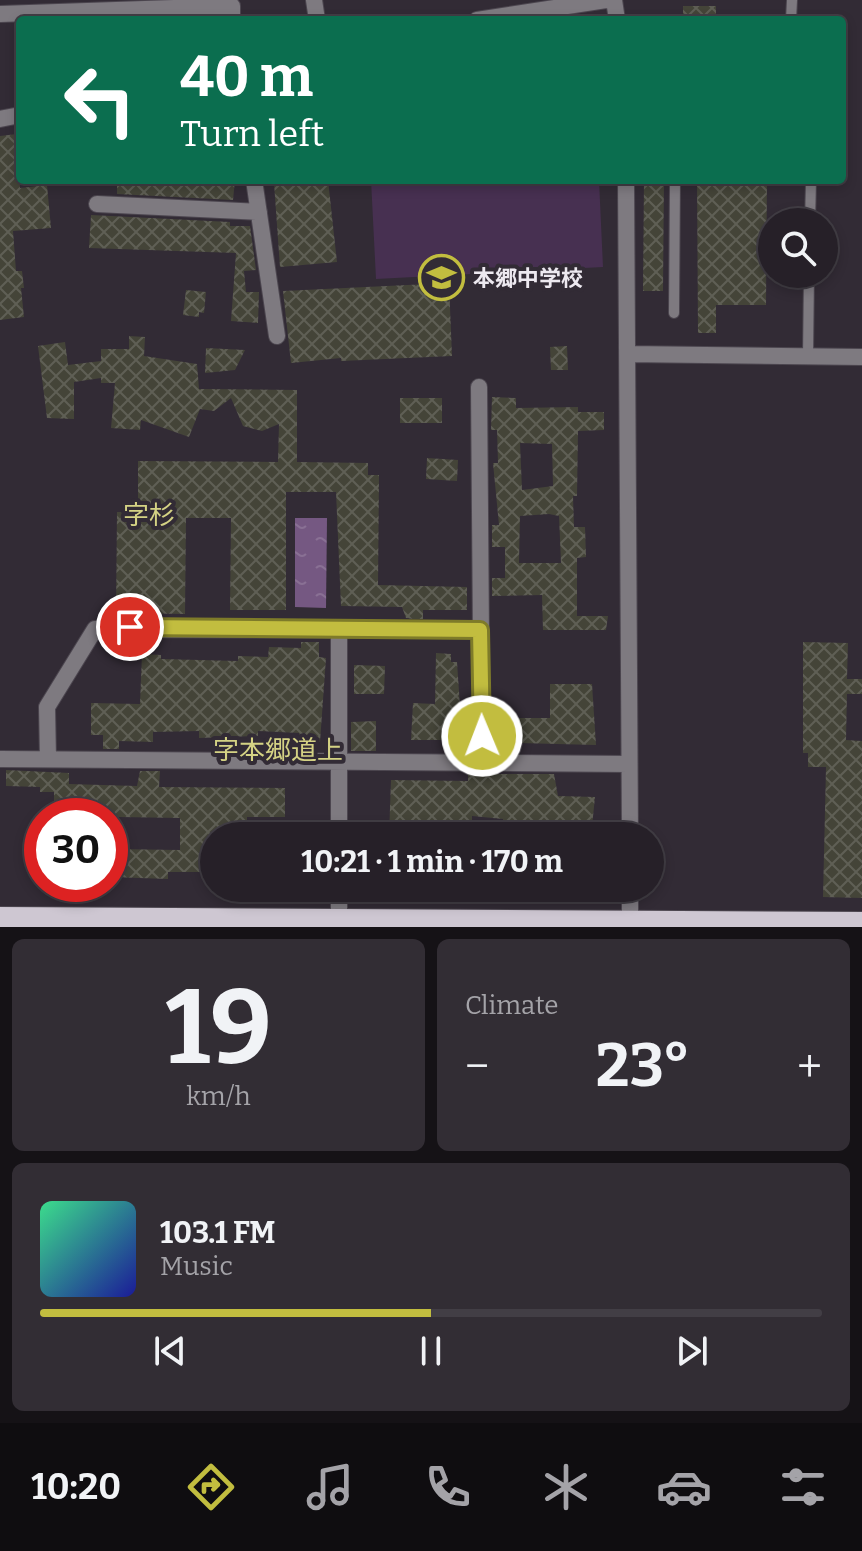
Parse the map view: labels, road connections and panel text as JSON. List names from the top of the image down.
{
  "districts": ["字杉", "字本郷道上"],
  "places": {
    "school or university": ["本郷中学校"]
  },
  "page": {
    "turn": ["40 m", "Turn left"],
    "limit": "30",
    "trip": "10:21 · 1 min · 170 m",
    "tile": [
      ["19", "km/h"],
      "Climate"
    ],
    "heat": ["−", "23°", "+"],
    "song": ["103.1 FM", "Music"],
    "tabs": "10:20"
  }
}
